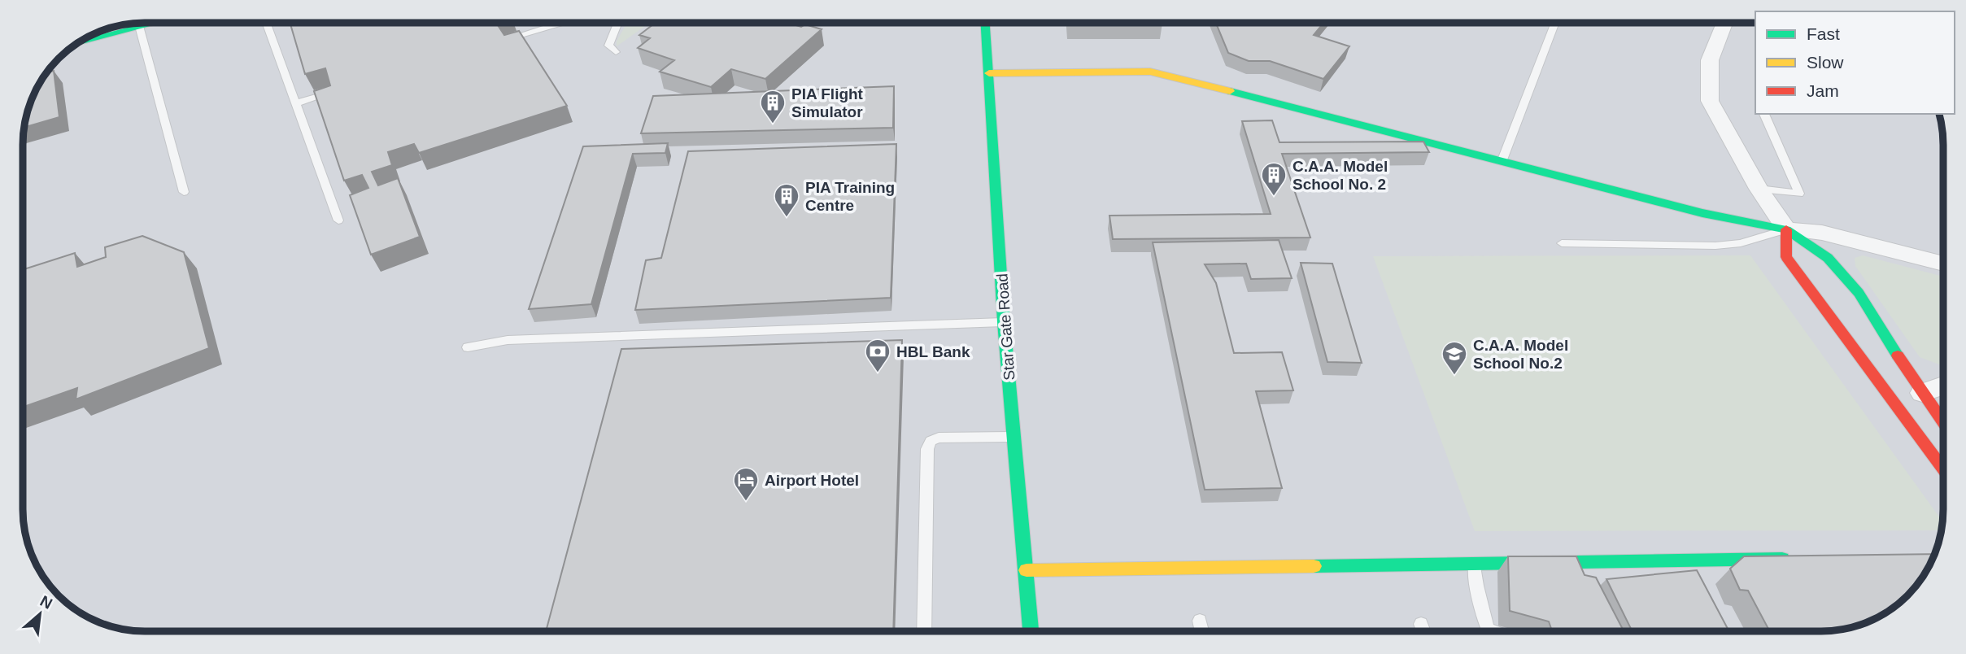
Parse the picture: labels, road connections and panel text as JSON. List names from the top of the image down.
{
  "streets": {
    "street": ["Star Gate Road"]
  },
  "places": {
    "building": ["PIA Flight Simulator", "C.A.A. Model School No. 2", "PIA Training Centre"],
    "bank": ["HBL Bank"],
    "school or university": ["C.A.A. Model School No.2"],
    "hotel": ["Airport Hotel"]
  },
  "legend": ["Fast", "Slow", "Jam"],
  "north": "top right"
}
